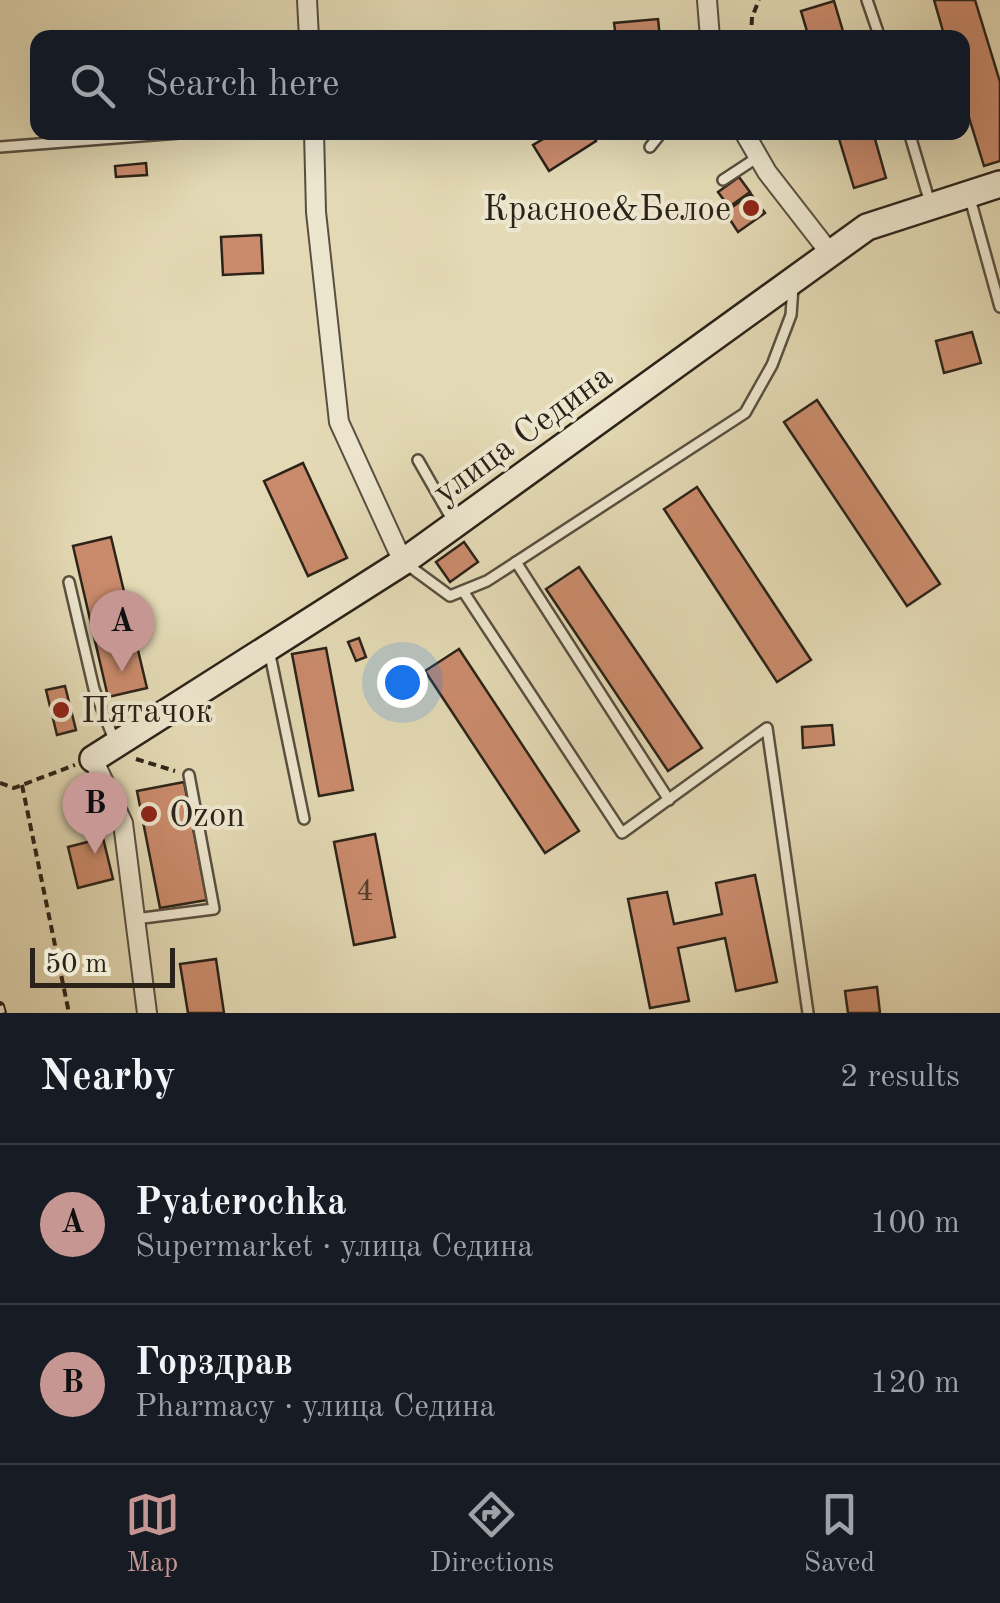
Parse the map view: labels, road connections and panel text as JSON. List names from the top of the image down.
{
  "streets": {
    "street": ["улица Седина"]
  },
  "places": ["Красное&Белое", "Пятачок", "Ozon"],
  "house_numbers": ["4"],
  "scale_bar": "50 m",
  "page": {
    "search": "Search here",
    "pins": ["A", "B"],
    "scale": "50 m",
    "heading": ["Nearby", "2 results"],
    "list": [
      {
        "mark": "A",
        "name": "Pyaterochka",
        "note": "Supermarket · улица Седина",
        "value": "100 m"
      },
      {
        "mark": "B",
        "name": "Горздрав",
        "note": "Pharmacy · улица Седина",
        "value": "120 m"
      }
    ],
    "nav": ["Map", "Directions", "Saved"]
  }
}
